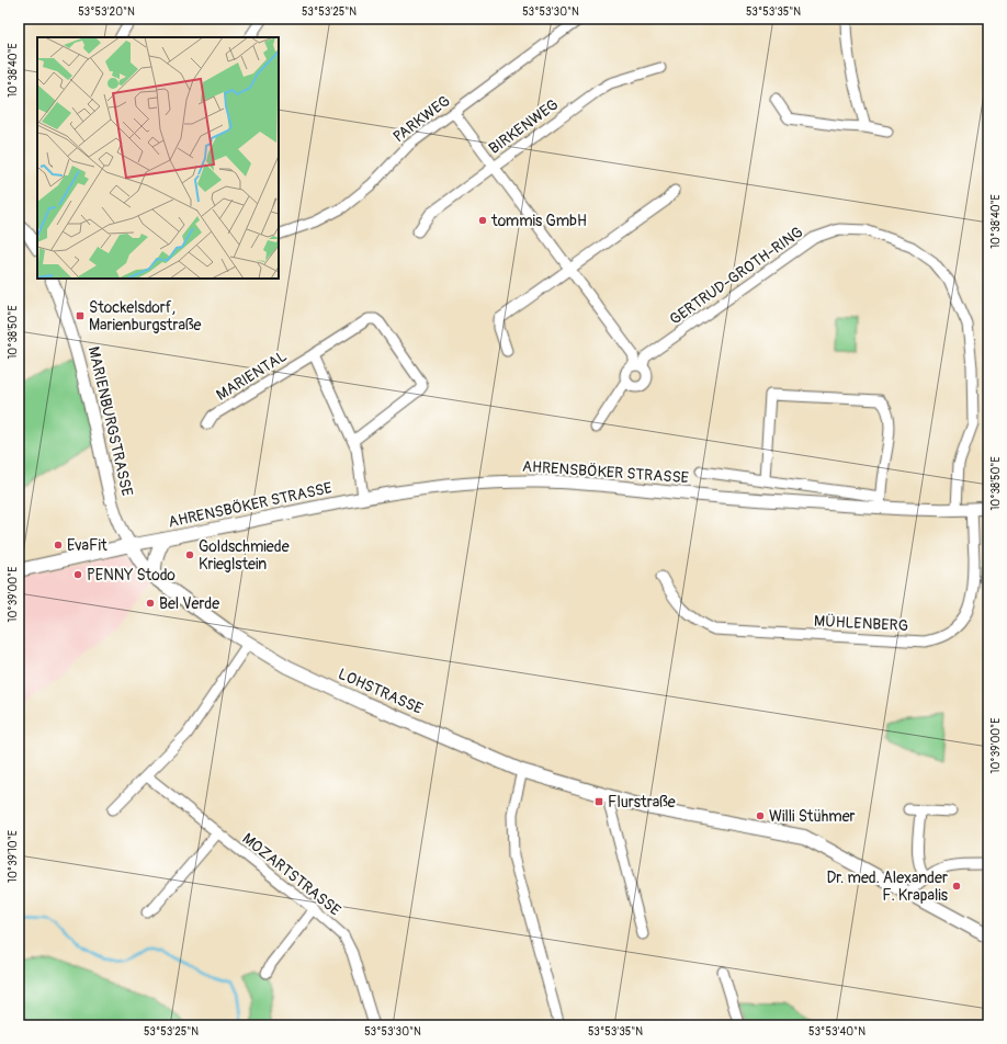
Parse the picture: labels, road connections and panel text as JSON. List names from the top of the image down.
{
  "streets": {
    "main road": ["AHRENSBÖKER STRASSE", "LOHSTRASSE"],
    "street": [
      "PARKWEG",
      "BIRKENWEG",
      "GERTRUD-GROTH-RING",
      "MARIENTAL",
      "MARIENBURGSTRASSE",
      "MÜHLENBERG",
      "MOZARTSTRASSE"
    ]
  },
  "crossings": [
    ["GERTRUD-GROTH-RING", "AHRENSBÖKER STRASSE"],
    ["MARIENBURGSTRASSE", "AHRENSBÖKER STRASSE"],
    ["MARIENBURGSTRASSE", "LOHSTRASSE"],
    ["AHRENSBÖKER STRASSE", "MÜHLENBERG"],
    ["AHRENSBÖKER STRASSE", "LOHSTRASSE"]
  ],
  "places": {
    "other": [
      "tommis GmbH",
      "EvaFit",
      "Goldschmiede Krieglstein",
      "PENNY Stodo",
      "Bel Verde",
      "Willi Stühmer",
      "Dr. med. Alexander F. Krapalis"
    ],
    "transit": ["Stockelsdorf, Marienburgstraße", "Flurstraße"]
  },
  "coordinates": [
    "53°53'20\"N",
    "53°53'25\"N",
    "53°53'30\"N",
    "53°53'35\"N",
    "10°38'40\"E",
    "10°38'50\"E",
    "10°39'00\"E",
    "10°39'10\"E",
    "53°53'40\"N"
  ]
}
